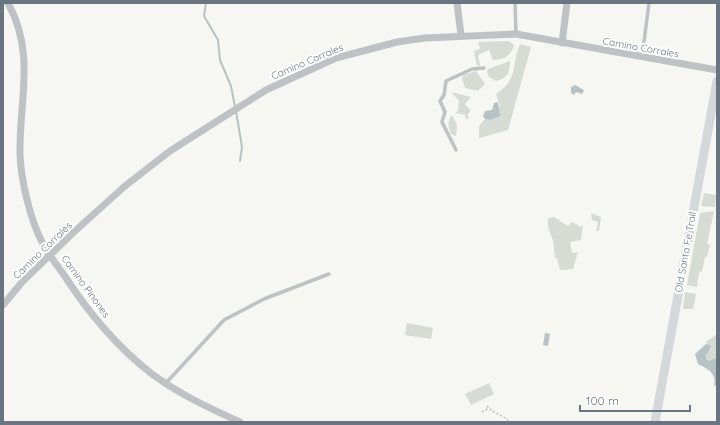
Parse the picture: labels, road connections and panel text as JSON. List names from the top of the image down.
{
  "streets": {
    "street": ["Camino Corrales", "Old Santa Fe Trail", "Camino Pinones"]
  },
  "crossings": [
    ["Camino Corrales", "Camino Pinones"]
  ],
  "scale_bar": "100 m"
}
